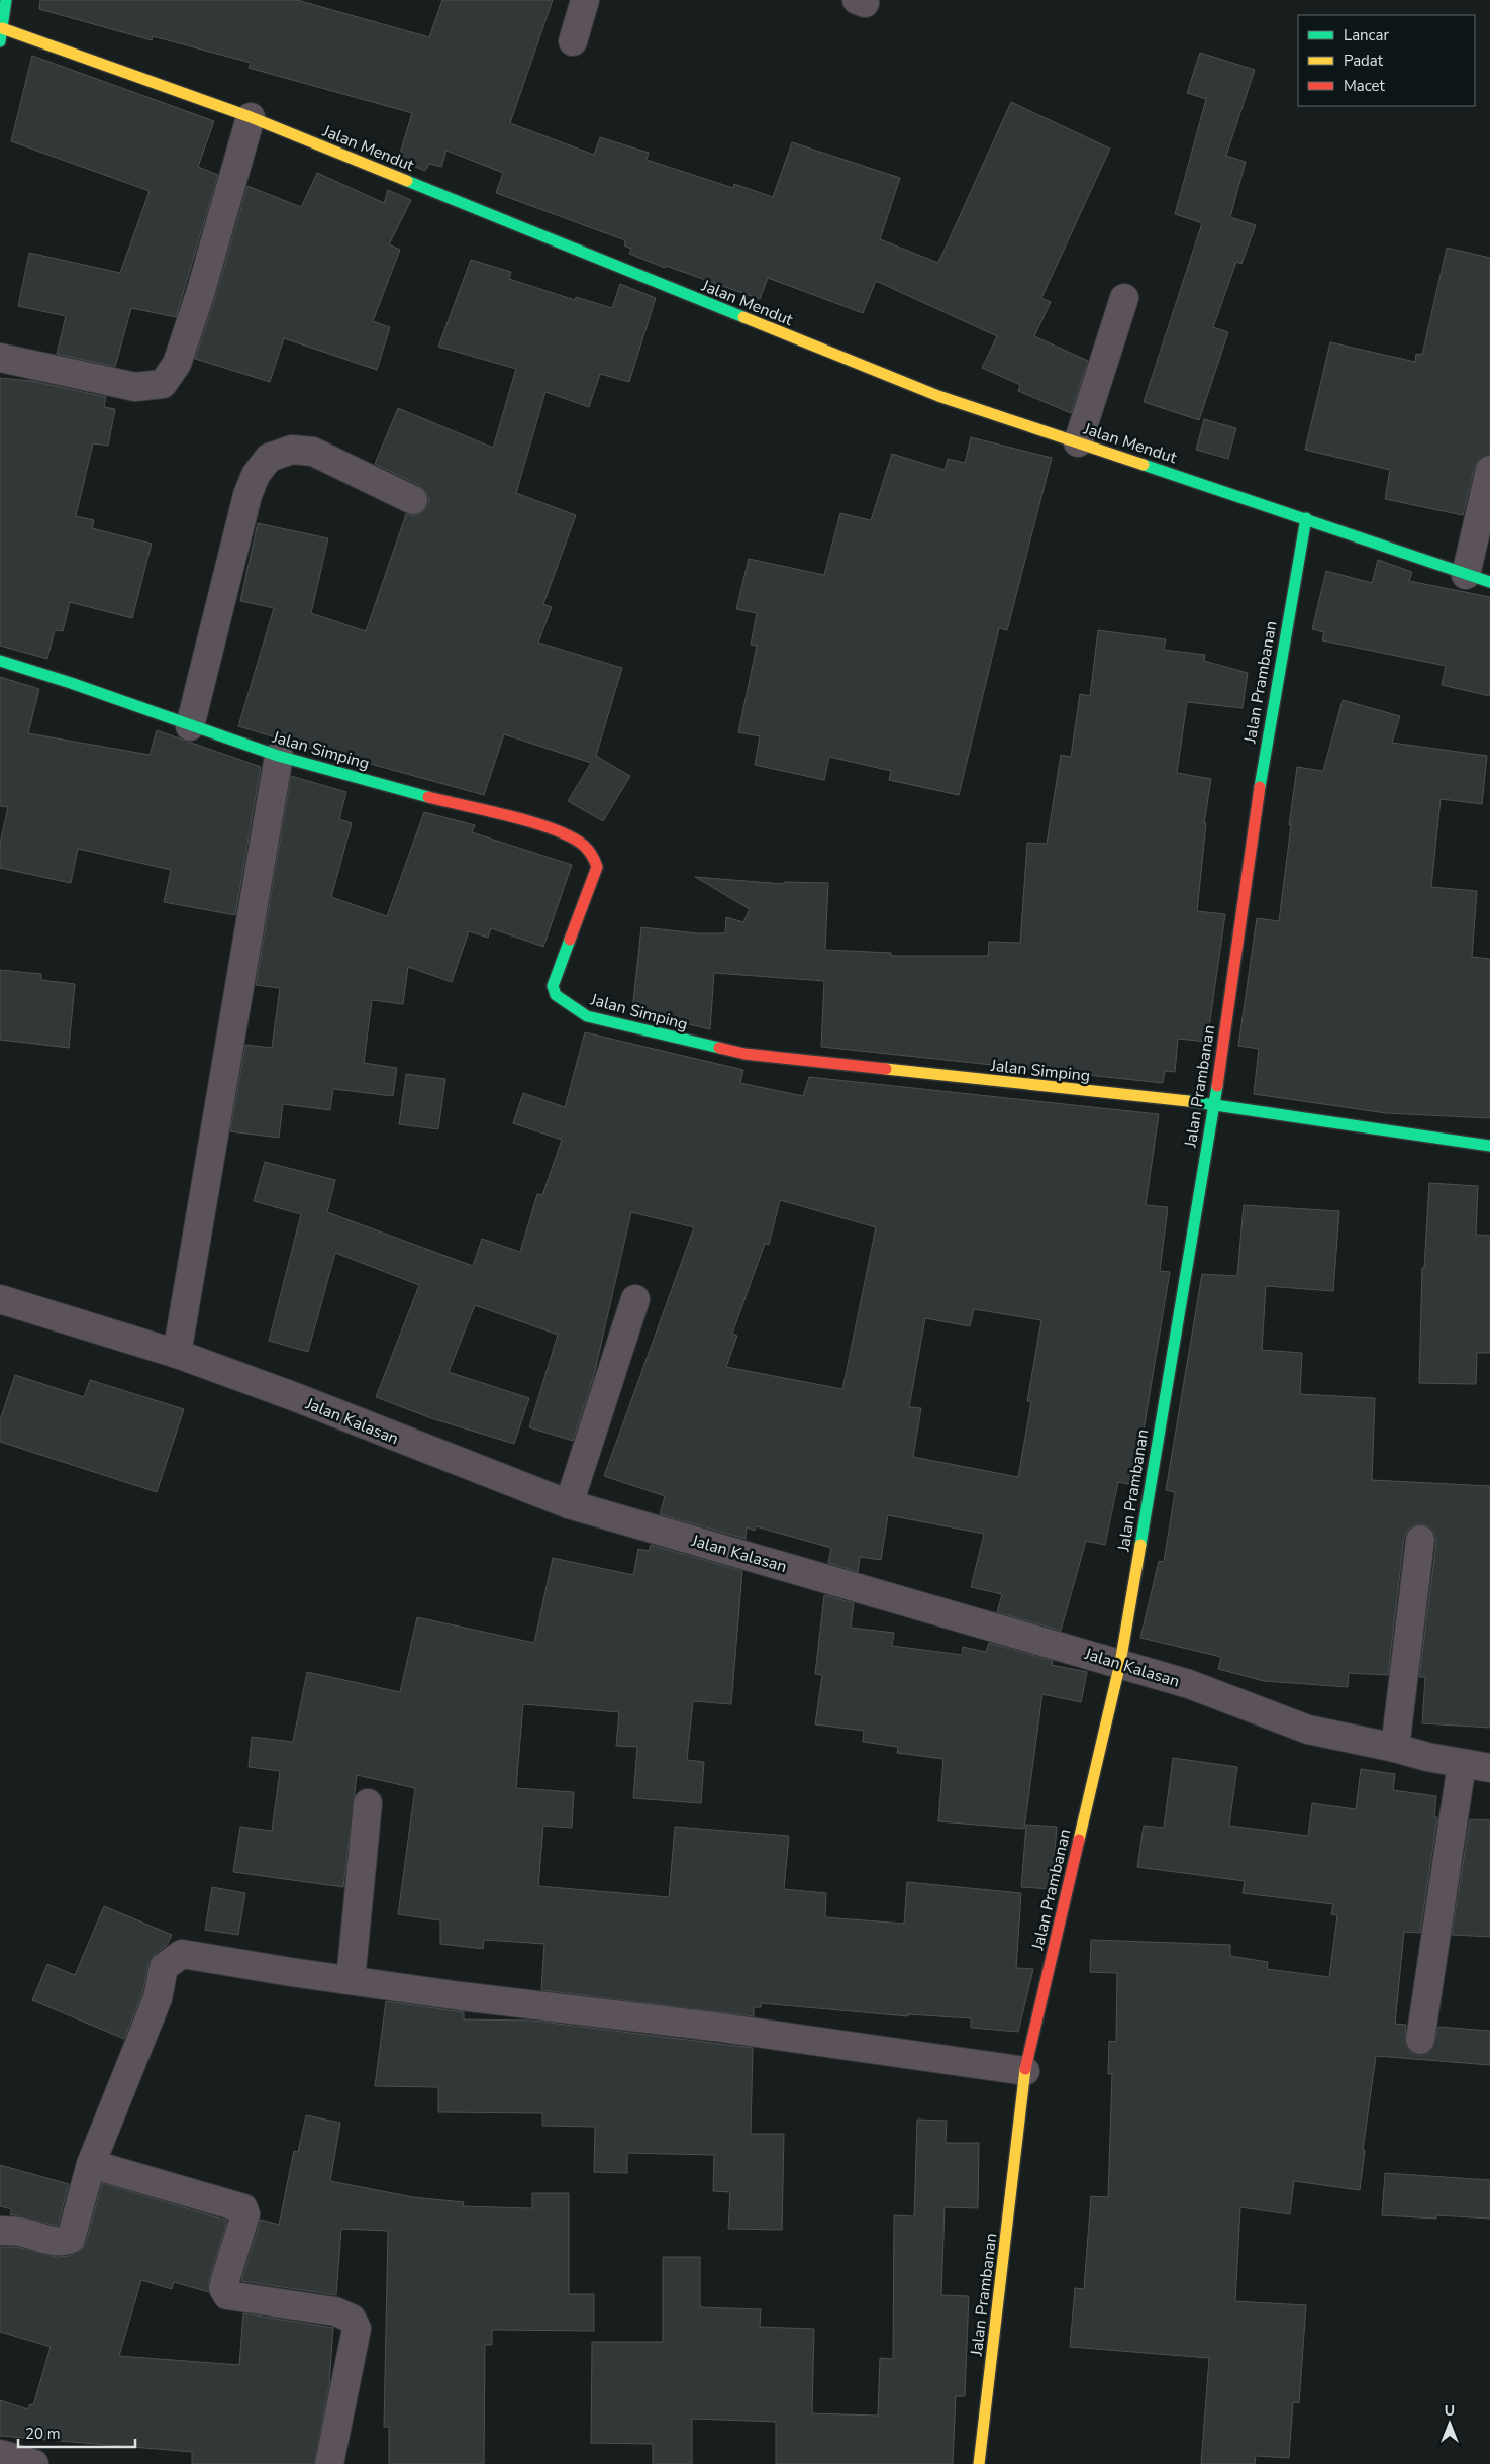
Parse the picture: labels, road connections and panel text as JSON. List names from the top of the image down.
{
  "streets": {
    "street": [
      "Jalan Mendut",
      "Jalan Prambanan",
      "Jalan Simping",
      "Jalan Kalasan"
    ]
  },
  "crossings": [
    ["Jalan Mendut", "Jalan Prambanan"],
    ["Jalan Prambanan", "Jalan Simping"],
    ["Jalan Prambanan", "Jalan Kalasan"]
  ],
  "legend": ["Lancar", "Padat", "Macet"],
  "scale_bar": "20 m",
  "north": "top"
}
